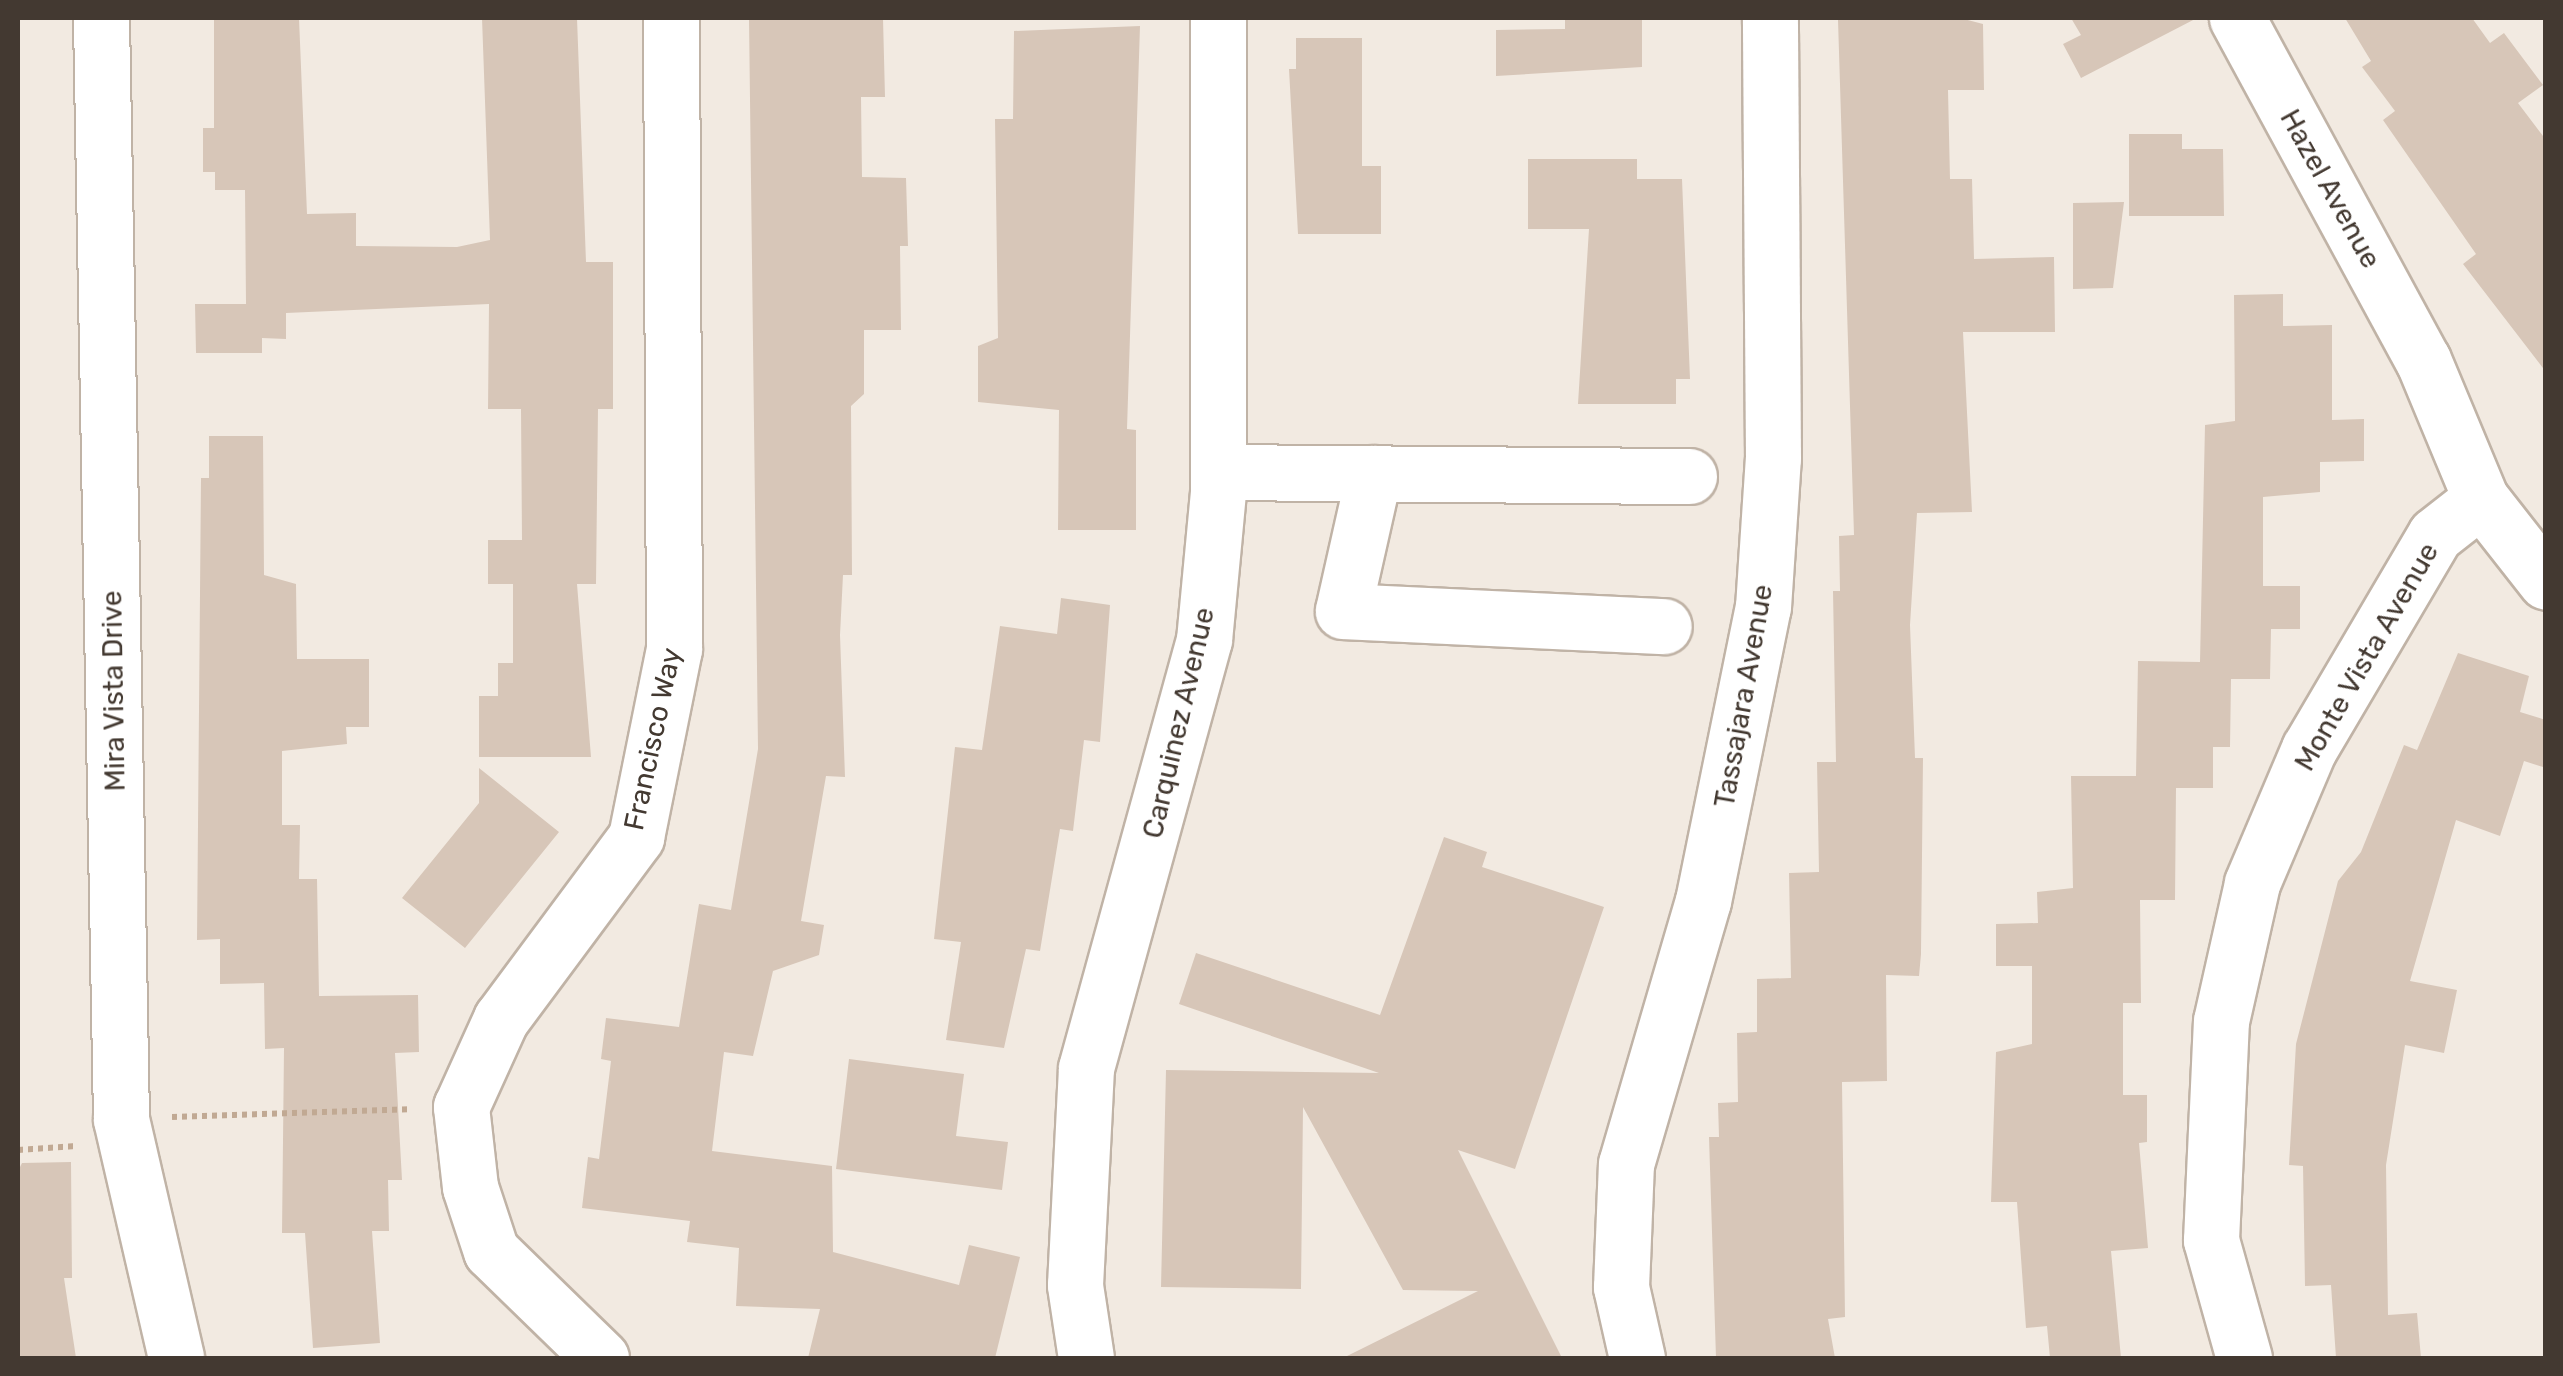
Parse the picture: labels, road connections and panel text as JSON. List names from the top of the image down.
{
  "streets": {
    "street": [
      "Hazel Avenue",
      "Monte Vista Avenue",
      "Mira Vista Drive",
      "Tassajara Avenue",
      "Carquinez Avenue",
      "Francisco Way"
    ]
  },
  "crossings": [
    ["Hazel Avenue", "Monte Vista Avenue"]
  ]
}
